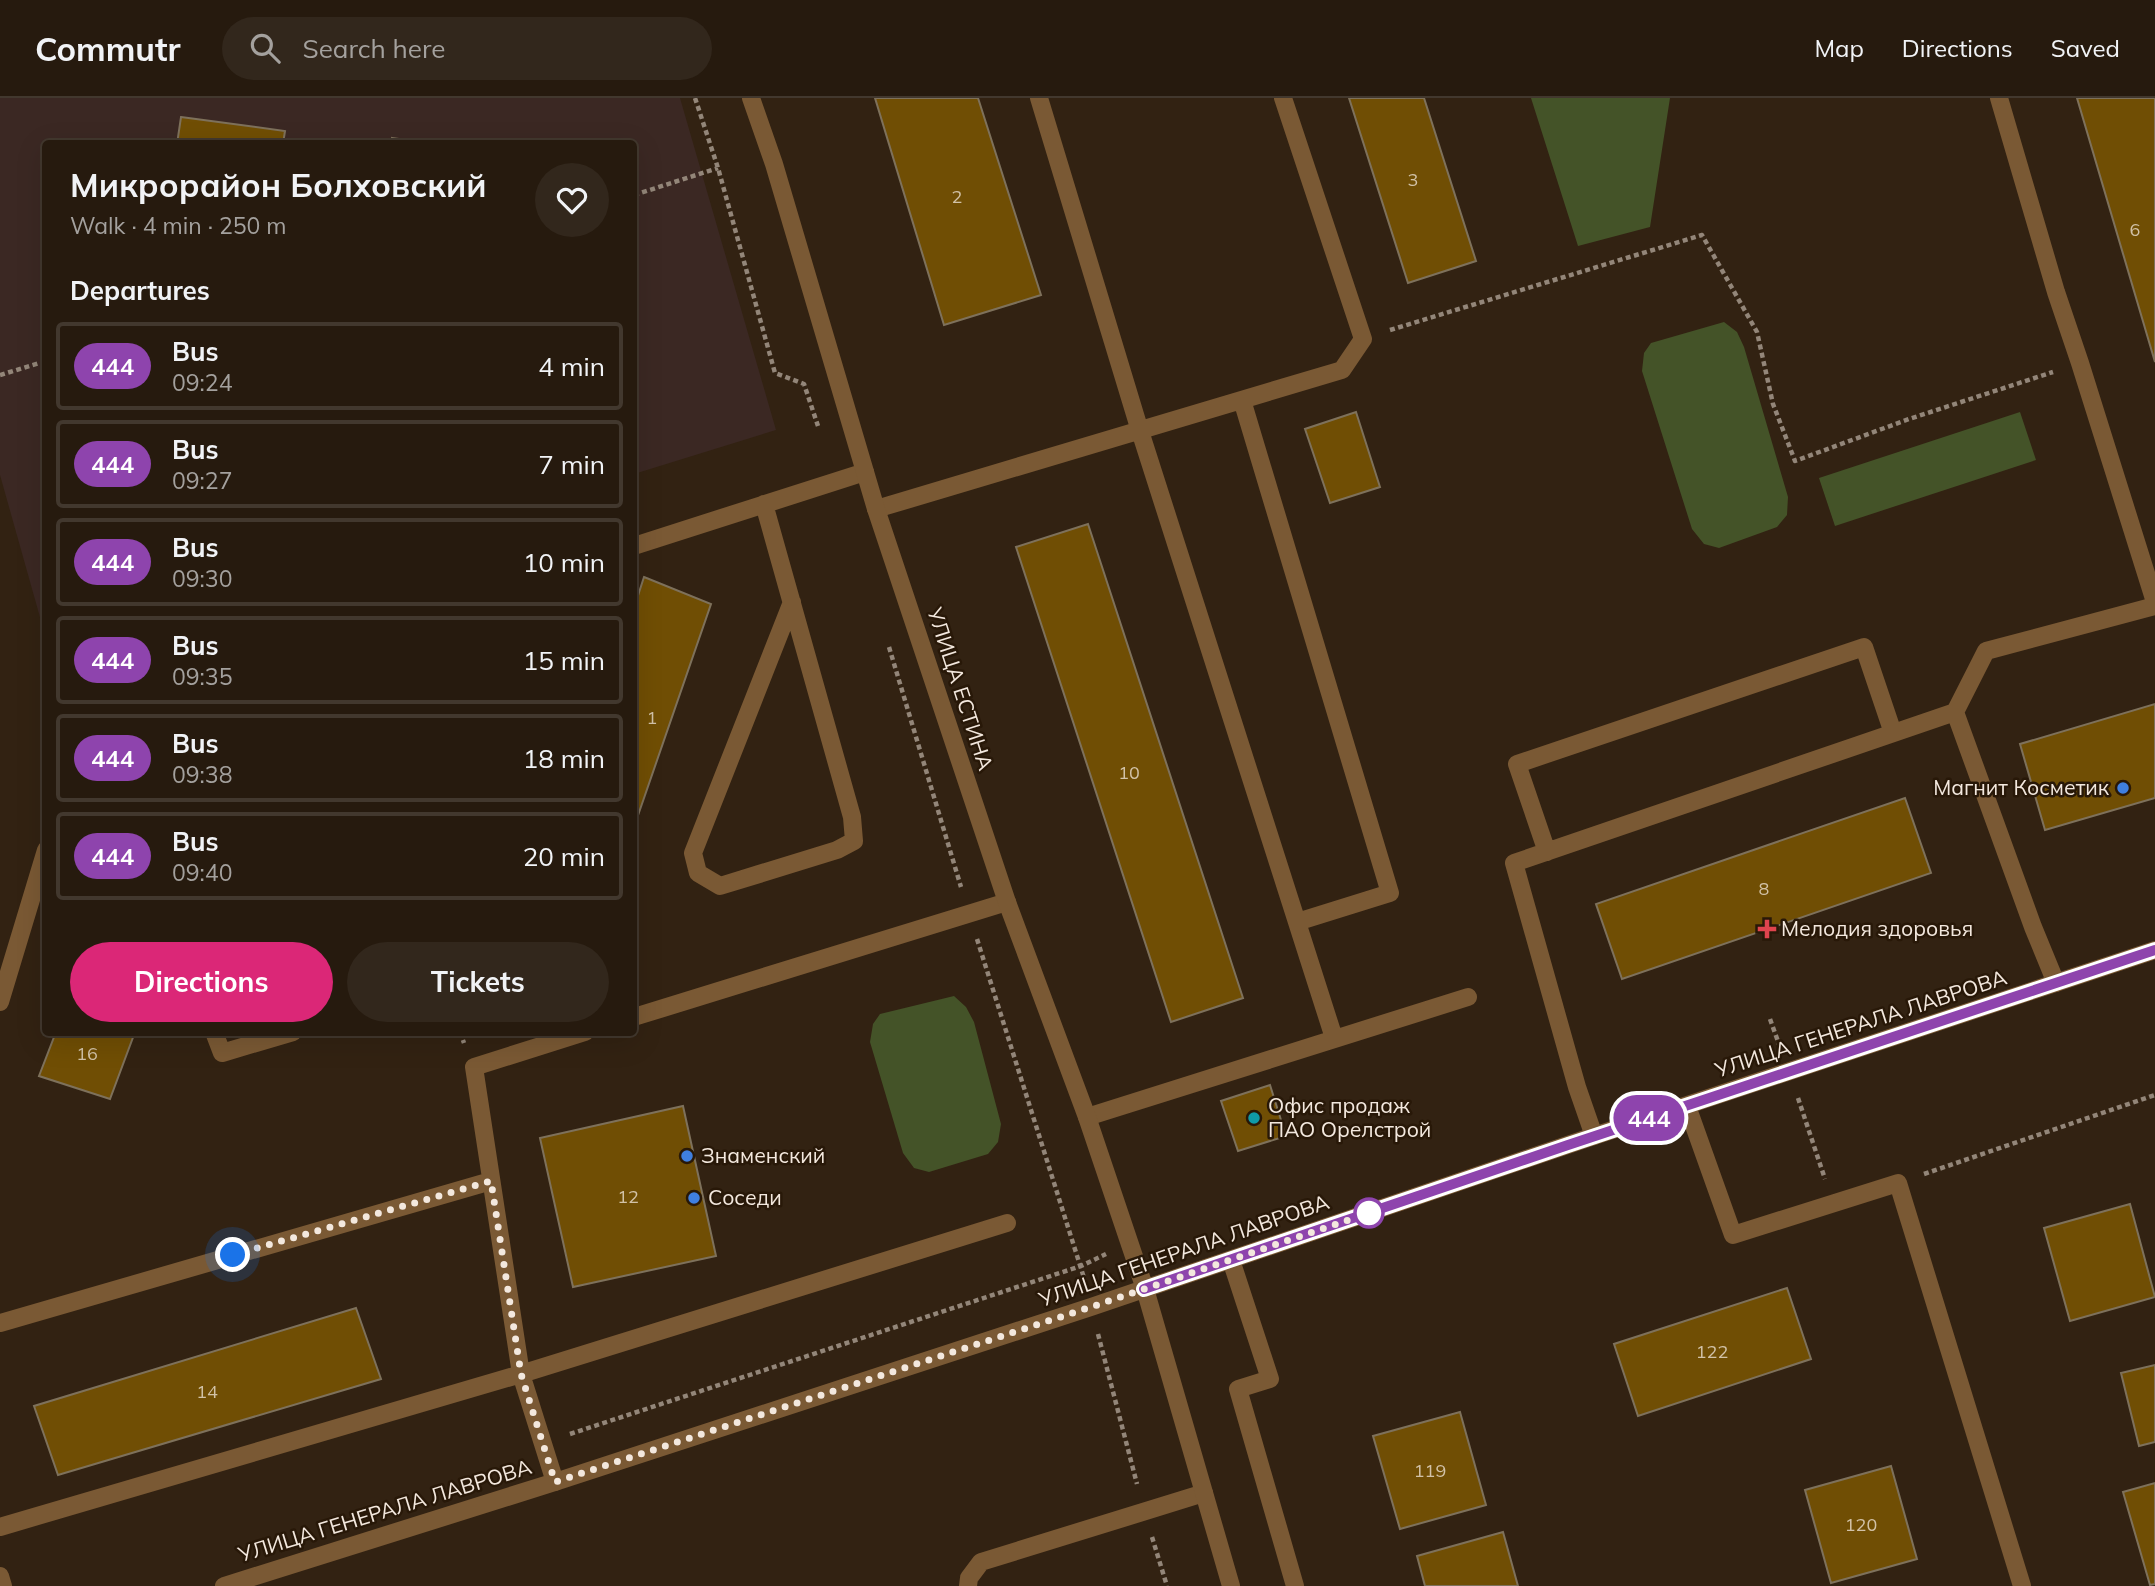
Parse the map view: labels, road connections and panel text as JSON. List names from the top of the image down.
{
  "streets": {
    "street": ["УЛИЦА ЕСТИНА", "УЛИЦА ГЕНЕРАЛА ЛАВРОВА"]
  },
  "crossings": [
    ["УЛИЦА ЕСТИНА", "УЛИЦА ГЕНЕРАЛА ЛАВРОВА"]
  ],
  "places": {
    "other": [
      "Магнит Косметик",
      "Офис продаж ПАО Орелстрой",
      "Знаменский",
      "Соседи"
    ],
    "health": ["Мелодия здоровья"]
  },
  "lines": ["bus line 444"],
  "house_numbers": [
    "3",
    "2",
    "6",
    "1",
    "10",
    "8",
    "16",
    "12",
    "122",
    "14",
    "119",
    "120"
  ],
  "page": {
    "header": "Commutr",
    "search": "Search here",
    "nav": ["Map", "Directions", "Saved"],
    "on_map": "444",
    "heading": [
      ["Микрорайон Болховский", "Walk · 4 min · 250 m"],
      "Departures"
    ],
    "list": [
      {
        "mark": "444",
        "name": "Bus",
        "note": "09:24",
        "value": "4 min"
      },
      {
        "mark": "444",
        "name": "Bus",
        "note": "09:27",
        "value": "7 min"
      },
      {
        "mark": "444",
        "name": "Bus",
        "note": "09:30",
        "value": "10 min"
      },
      {
        "mark": "444",
        "name": "Bus",
        "note": "09:35",
        "value": "15 min"
      },
      {
        "mark": "444",
        "name": "Bus",
        "note": "09:38",
        "value": "18 min"
      },
      {
        "mark": "444",
        "name": "Bus",
        "note": "09:40",
        "value": "20 min"
      }
    ],
    "buttons": ["Directions", "Tickets"]
  }
}
